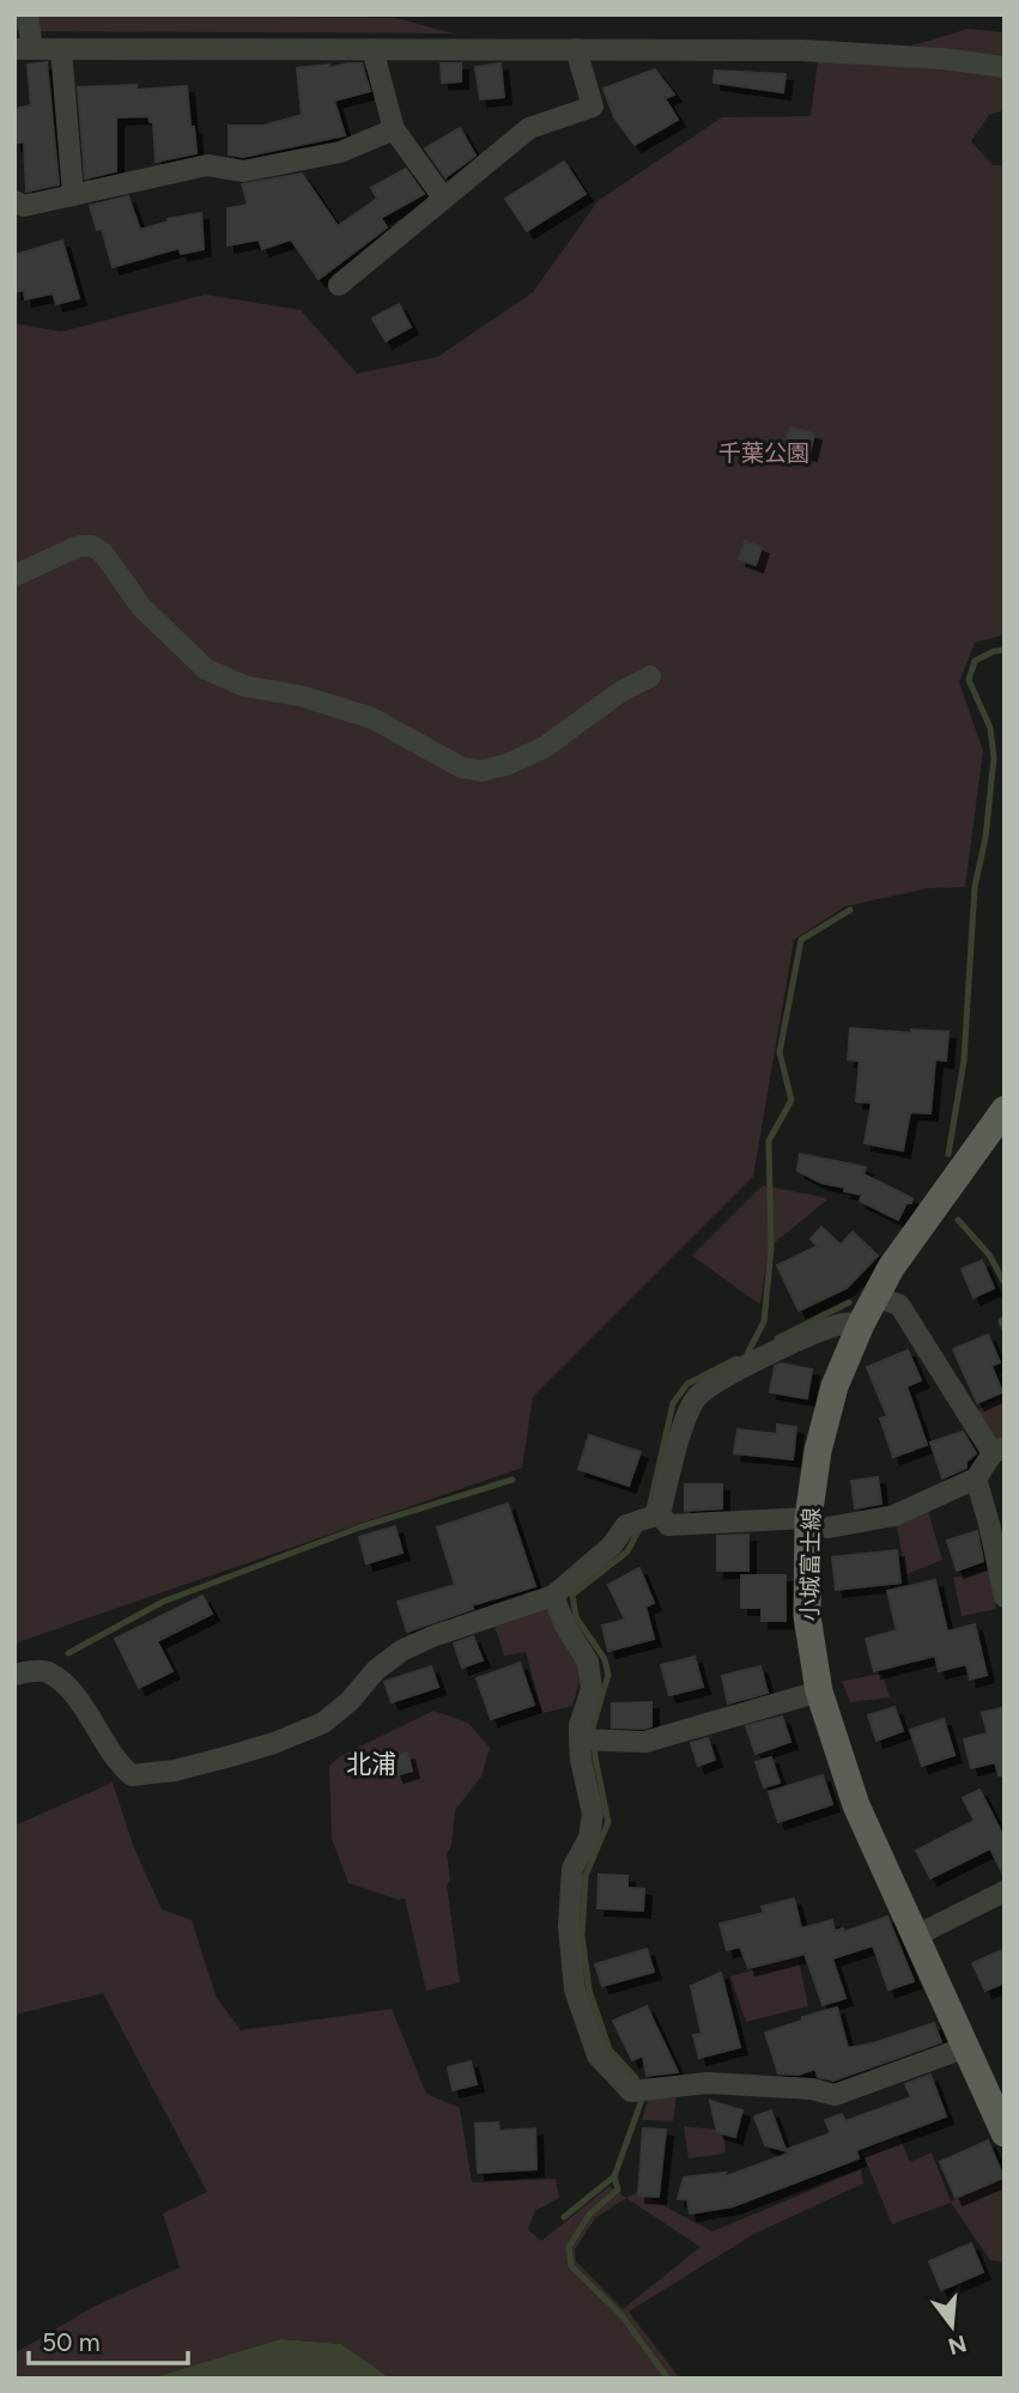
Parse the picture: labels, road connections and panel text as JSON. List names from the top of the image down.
{
  "streets": {
    "main road": ["小城富士線"]
  },
  "districts": ["北浦"],
  "parks": ["千葉公園"],
  "scale_bar": "50 m",
  "north": "bottom"
}
